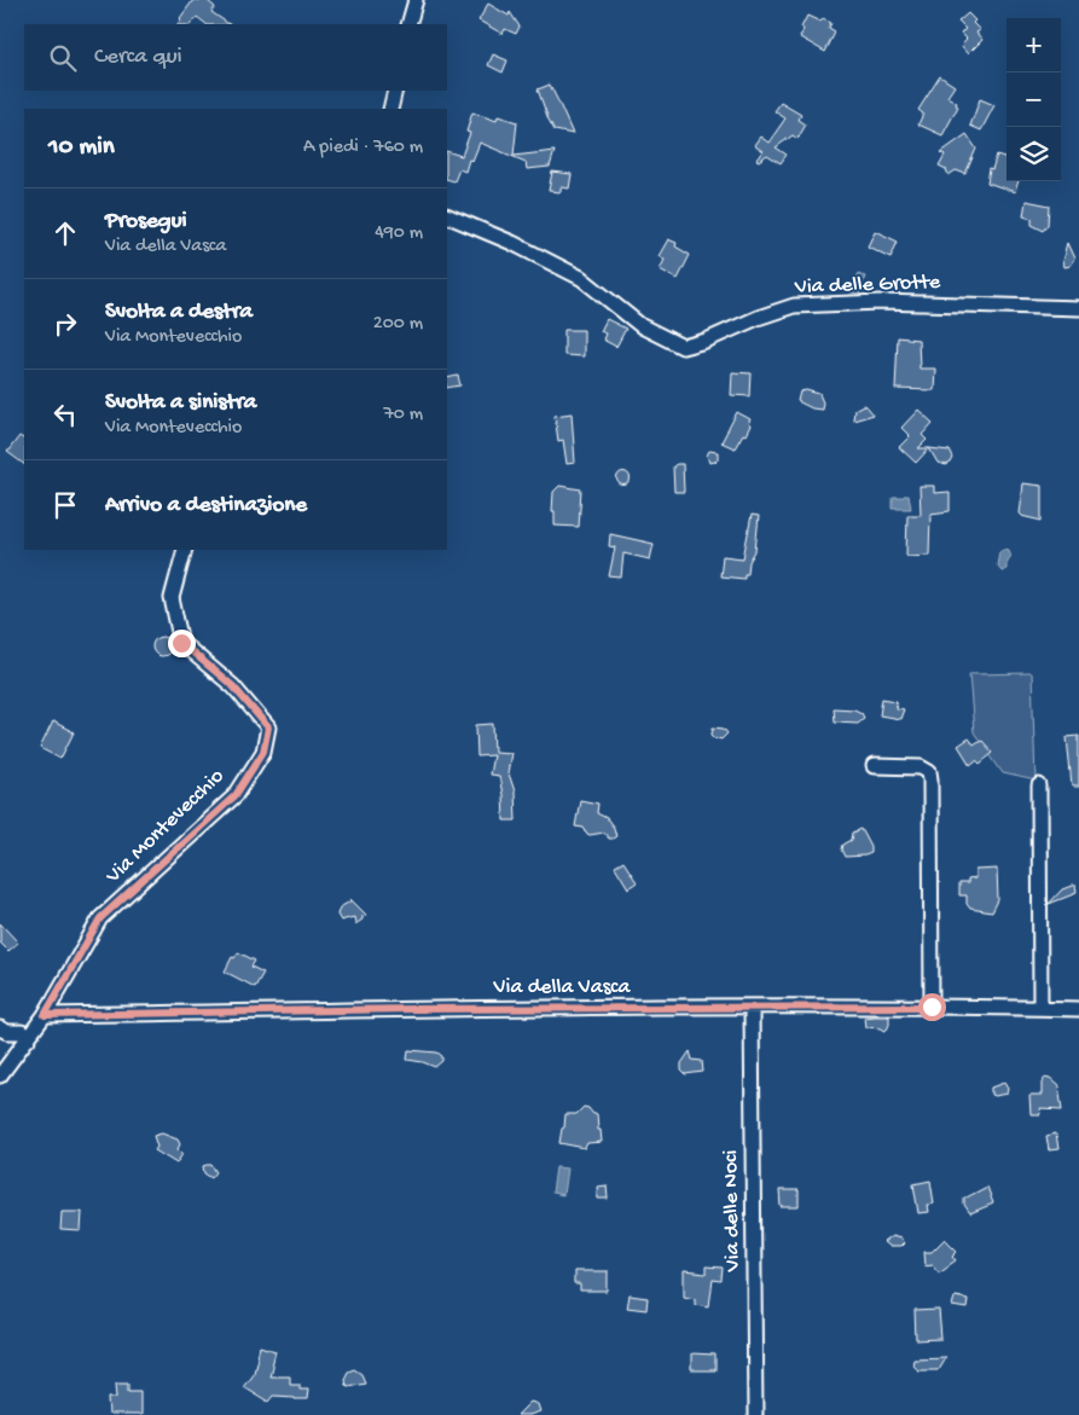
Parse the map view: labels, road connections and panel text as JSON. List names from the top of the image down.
{
  "streets": {
    "street": [
      "Via delle Grotte",
      "Via Montevecchio",
      "Via della Vasca",
      "Via delle Noci"
    ]
  },
  "crossings": [
    ["Via Montevecchio", "Via della Vasca"],
    ["Via della Vasca", "Via delle Noci"]
  ],
  "page": {
    "map_buttons": ["+", "−"],
    "search": "Cerca qui",
    "heading": ["10 min", "A piedi · 760 m"],
    "list": [
      ["Prosegui", "Via della Vasca", "490 m"],
      ["Svolta a destra", "Via Montevecchio", "200 m"],
      ["Svolta a sinistra", "Via Montevecchio", "70 m"],
      "Arrivo a destinazione"
    ]
  }
}
